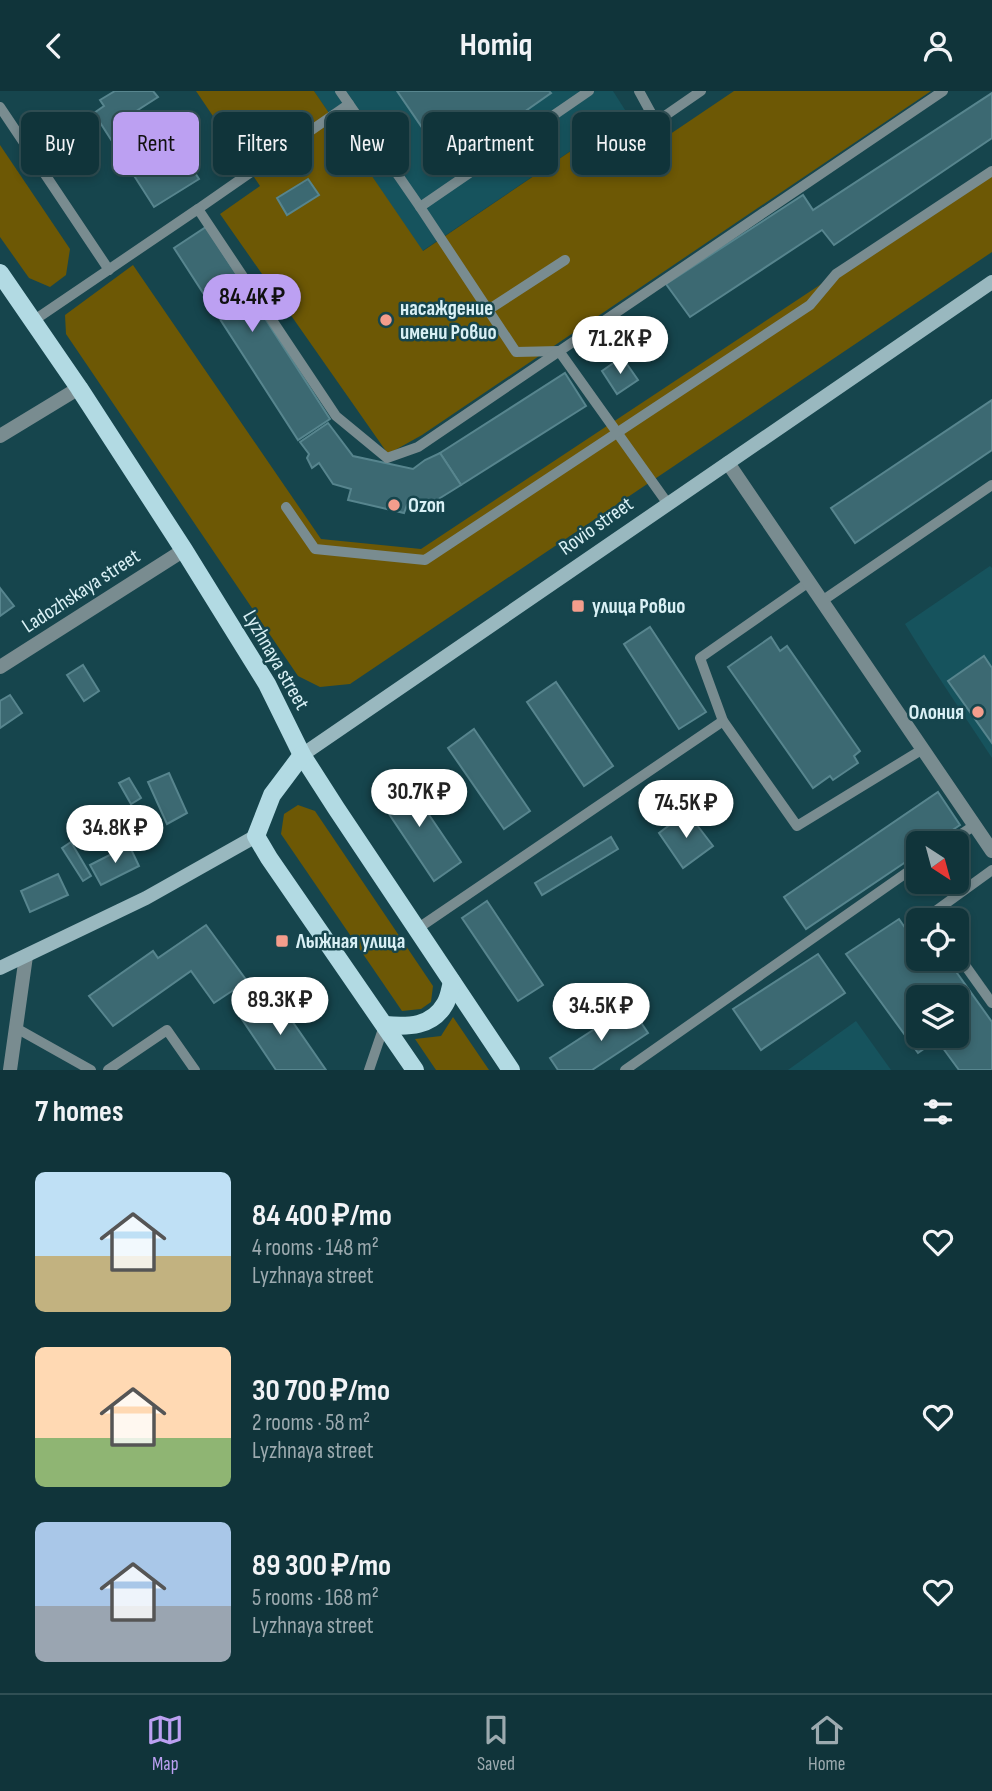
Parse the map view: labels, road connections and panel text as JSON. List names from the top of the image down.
{
  "streets": {
    "main road": ["Rovio street", "Lyzhnaya street"],
    "street": ["Ladozhskaya street"]
  },
  "crossings": [
    ["Rovio street", "Lyzhnaya street"],
    ["Ladozhskaya street", "Lyzhnaya street"]
  ],
  "places": {
    "other": ["насаждение имени Ровио", "Ozon", "Олония"],
    "transit": ["улица Ровио", "Лыжная улица"]
  },
  "north": "bottom right",
  "page": {
    "header": "Homiq",
    "chip": [
      "Buy",
      "Rent",
      "Filters",
      "New",
      "Apartment",
      "House"
    ],
    "price": [
      "84.4K ₽",
      "71.2K ₽",
      "30.7K ₽",
      "74.5K ₽",
      "34.8K ₽",
      "89.3K ₽",
      "34.5K ₽"
    ],
    "heading": "7 homes",
    "list": [
      {
        "name": "84 400 ₽/mo",
        "note": "4 rooms · 148 m² · Lyzhnaya street"
      },
      {
        "name": "30 700 ₽/mo",
        "note": "2 rooms · 58 m² · Lyzhnaya street"
      },
      {
        "name": "89 300 ₽/mo",
        "note": "5 rooms · 168 m² · Lyzhnaya street"
      }
    ],
    "tabs": ["Map", "Saved", "Home"]
  }
}
